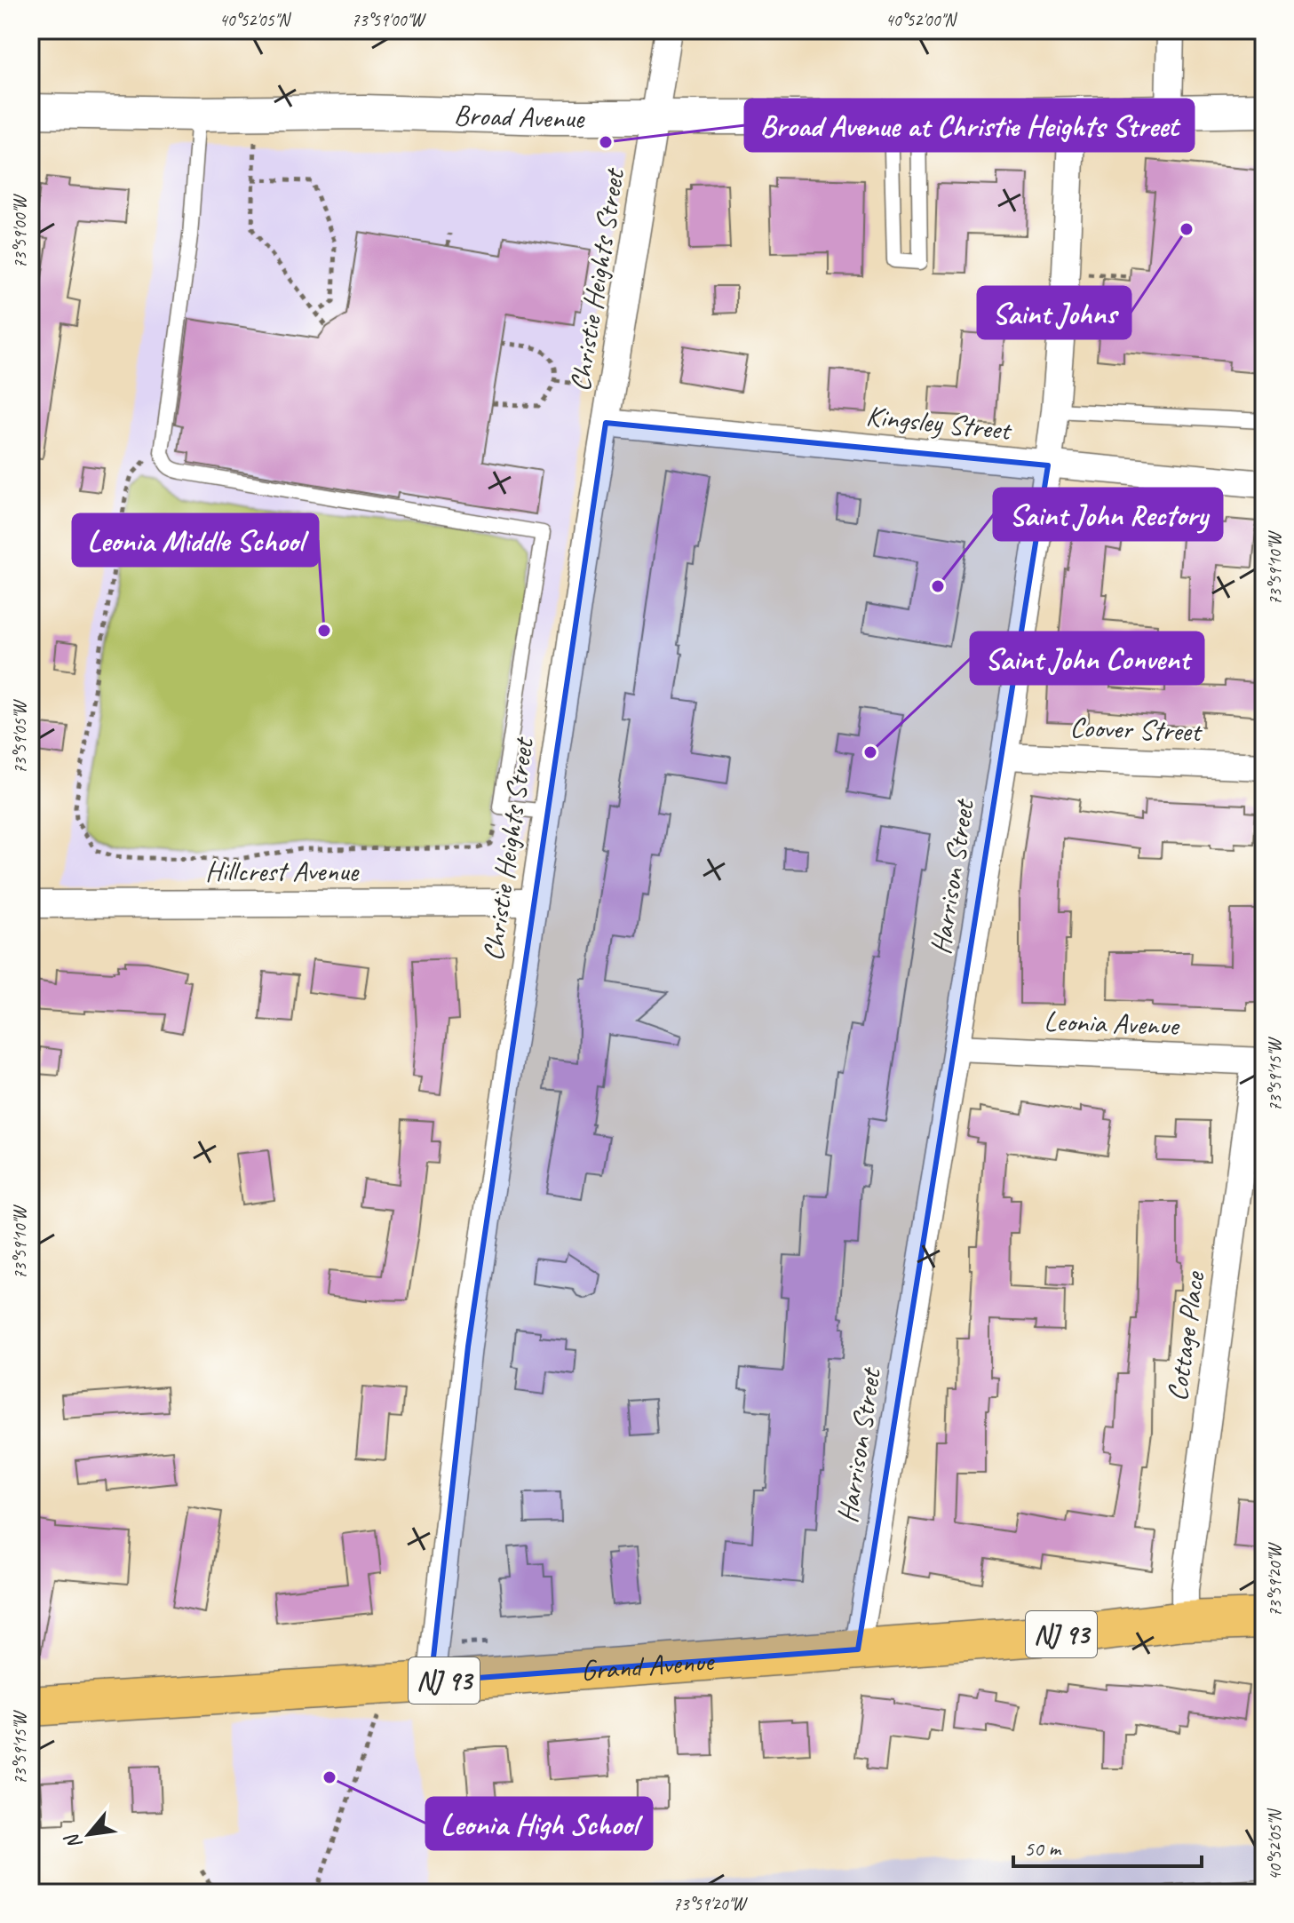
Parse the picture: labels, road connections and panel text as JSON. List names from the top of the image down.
{
  "streets": {
    "main road": ["NJ 93", "Grand Avenue"],
    "street": [
      "Broad Avenue",
      "Christie Heights Street",
      "Kingsley Street",
      "Coover Street",
      "Hillcrest Avenue",
      "Harrison Street",
      "Leonia Avenue",
      "Cottage Place"
    ]
  },
  "crossings": [
    ["Broad Avenue", "Christie Heights Street"],
    ["Broad Avenue", "Harrison Street"],
    ["Christie Heights Street", "Kingsley Street"],
    ["Christie Heights Street", "Hillcrest Avenue"],
    ["Christie Heights Street", "Grand Avenue"],
    ["Kingsley Street", "Harrison Street"],
    ["Coover Street", "Harrison Street"],
    ["Harrison Street", "Leonia Avenue"],
    ["Harrison Street", "Grand Avenue"],
    ["Leonia Avenue", "Cottage Place"],
    ["Cottage Place", "Grand Avenue"]
  ],
  "places": [
    "Broad Avenue at Christie Heights Street",
    "Saint Johns",
    "Saint John Rectory",
    "Leonia Middle School",
    "Saint John Convent",
    "Leonia High School"
  ],
  "scale_bar": "50 m",
  "north": "bottom left",
  "coordinates": [
    "40°52'05\"N",
    "73°59'00\"W",
    "40°52'00\"N",
    "73°59'10\"W",
    "73°59'05\"W",
    "73°59'15\"W",
    "73°59'20\"W"
  ]
}
